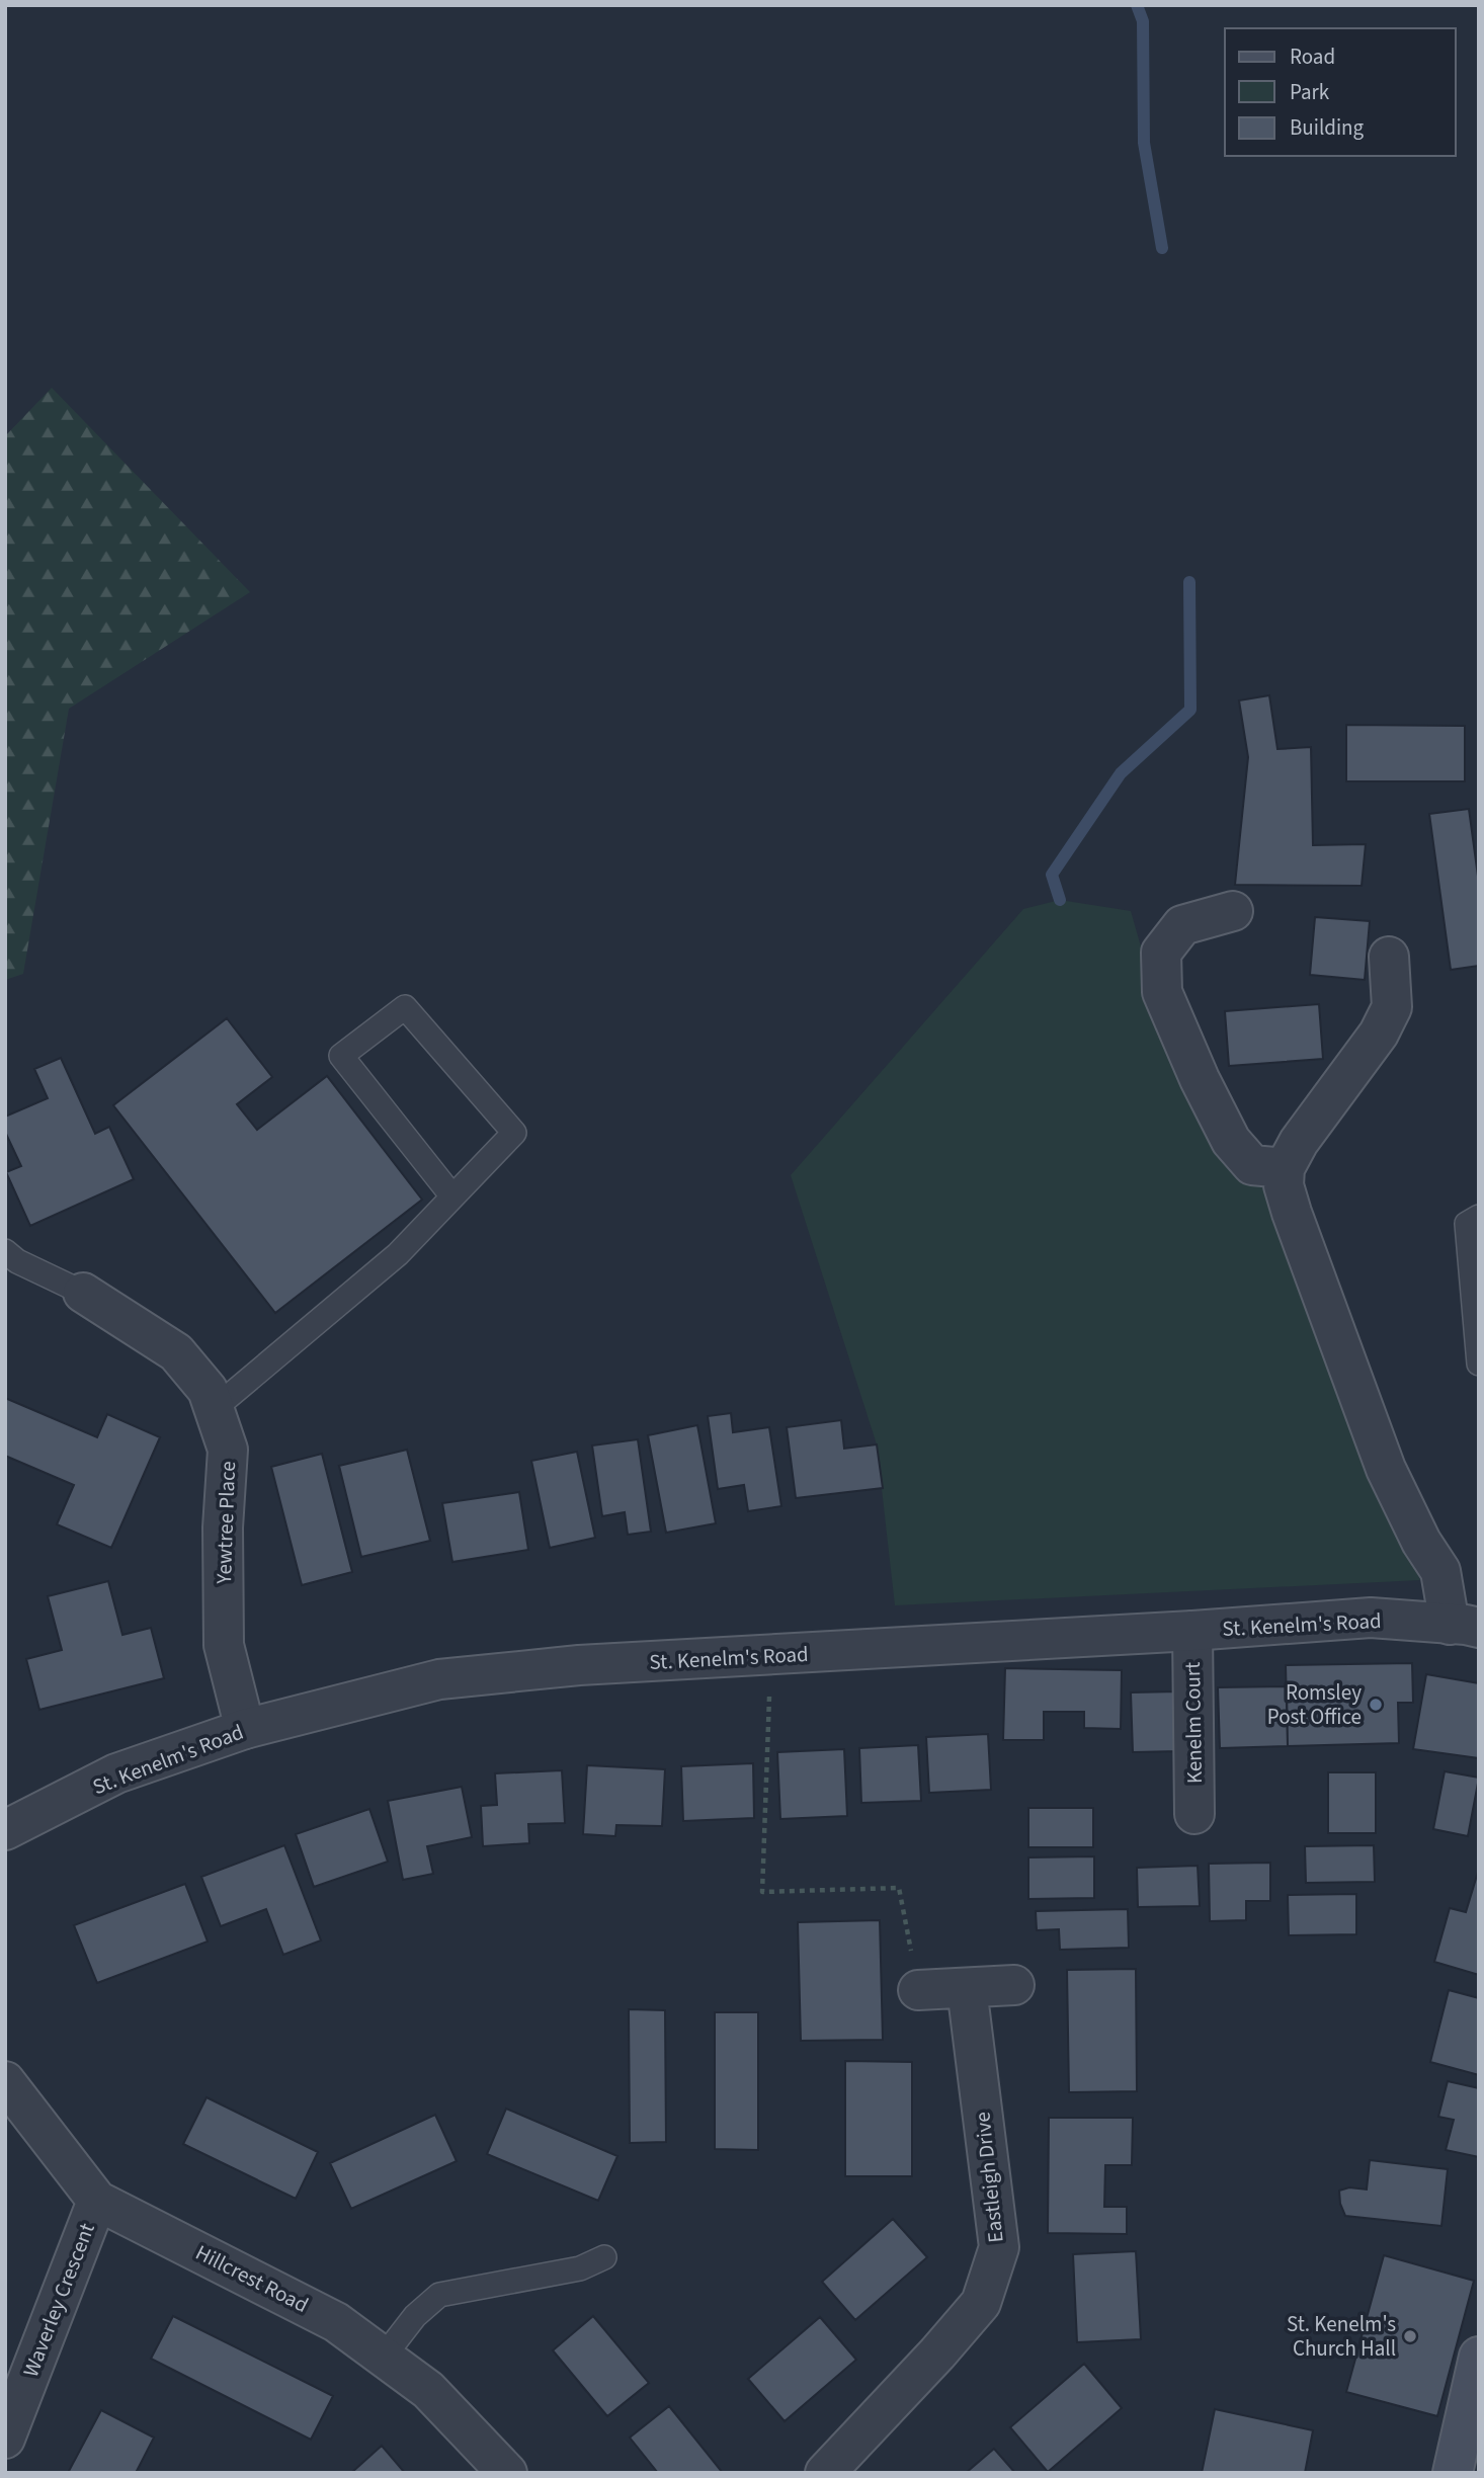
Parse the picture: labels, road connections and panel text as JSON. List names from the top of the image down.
{
  "streets": {
    "street": [
      "Yewtree Place",
      "St. Kenelm's Road",
      "Kenelm Court",
      "Eastleigh Drive",
      "Hillcrest Road",
      "Waverley Crescent"
    ]
  },
  "crossings": [
    ["Yewtree Place", "St. Kenelm's Road"],
    ["St. Kenelm's Road", "Kenelm Court"],
    ["Hillcrest Road", "Waverley Crescent"]
  ],
  "places": ["Romsley Post Office", "St. Kenelm's Church Hall"],
  "legend": ["Road", "Park", "Building"]
}
